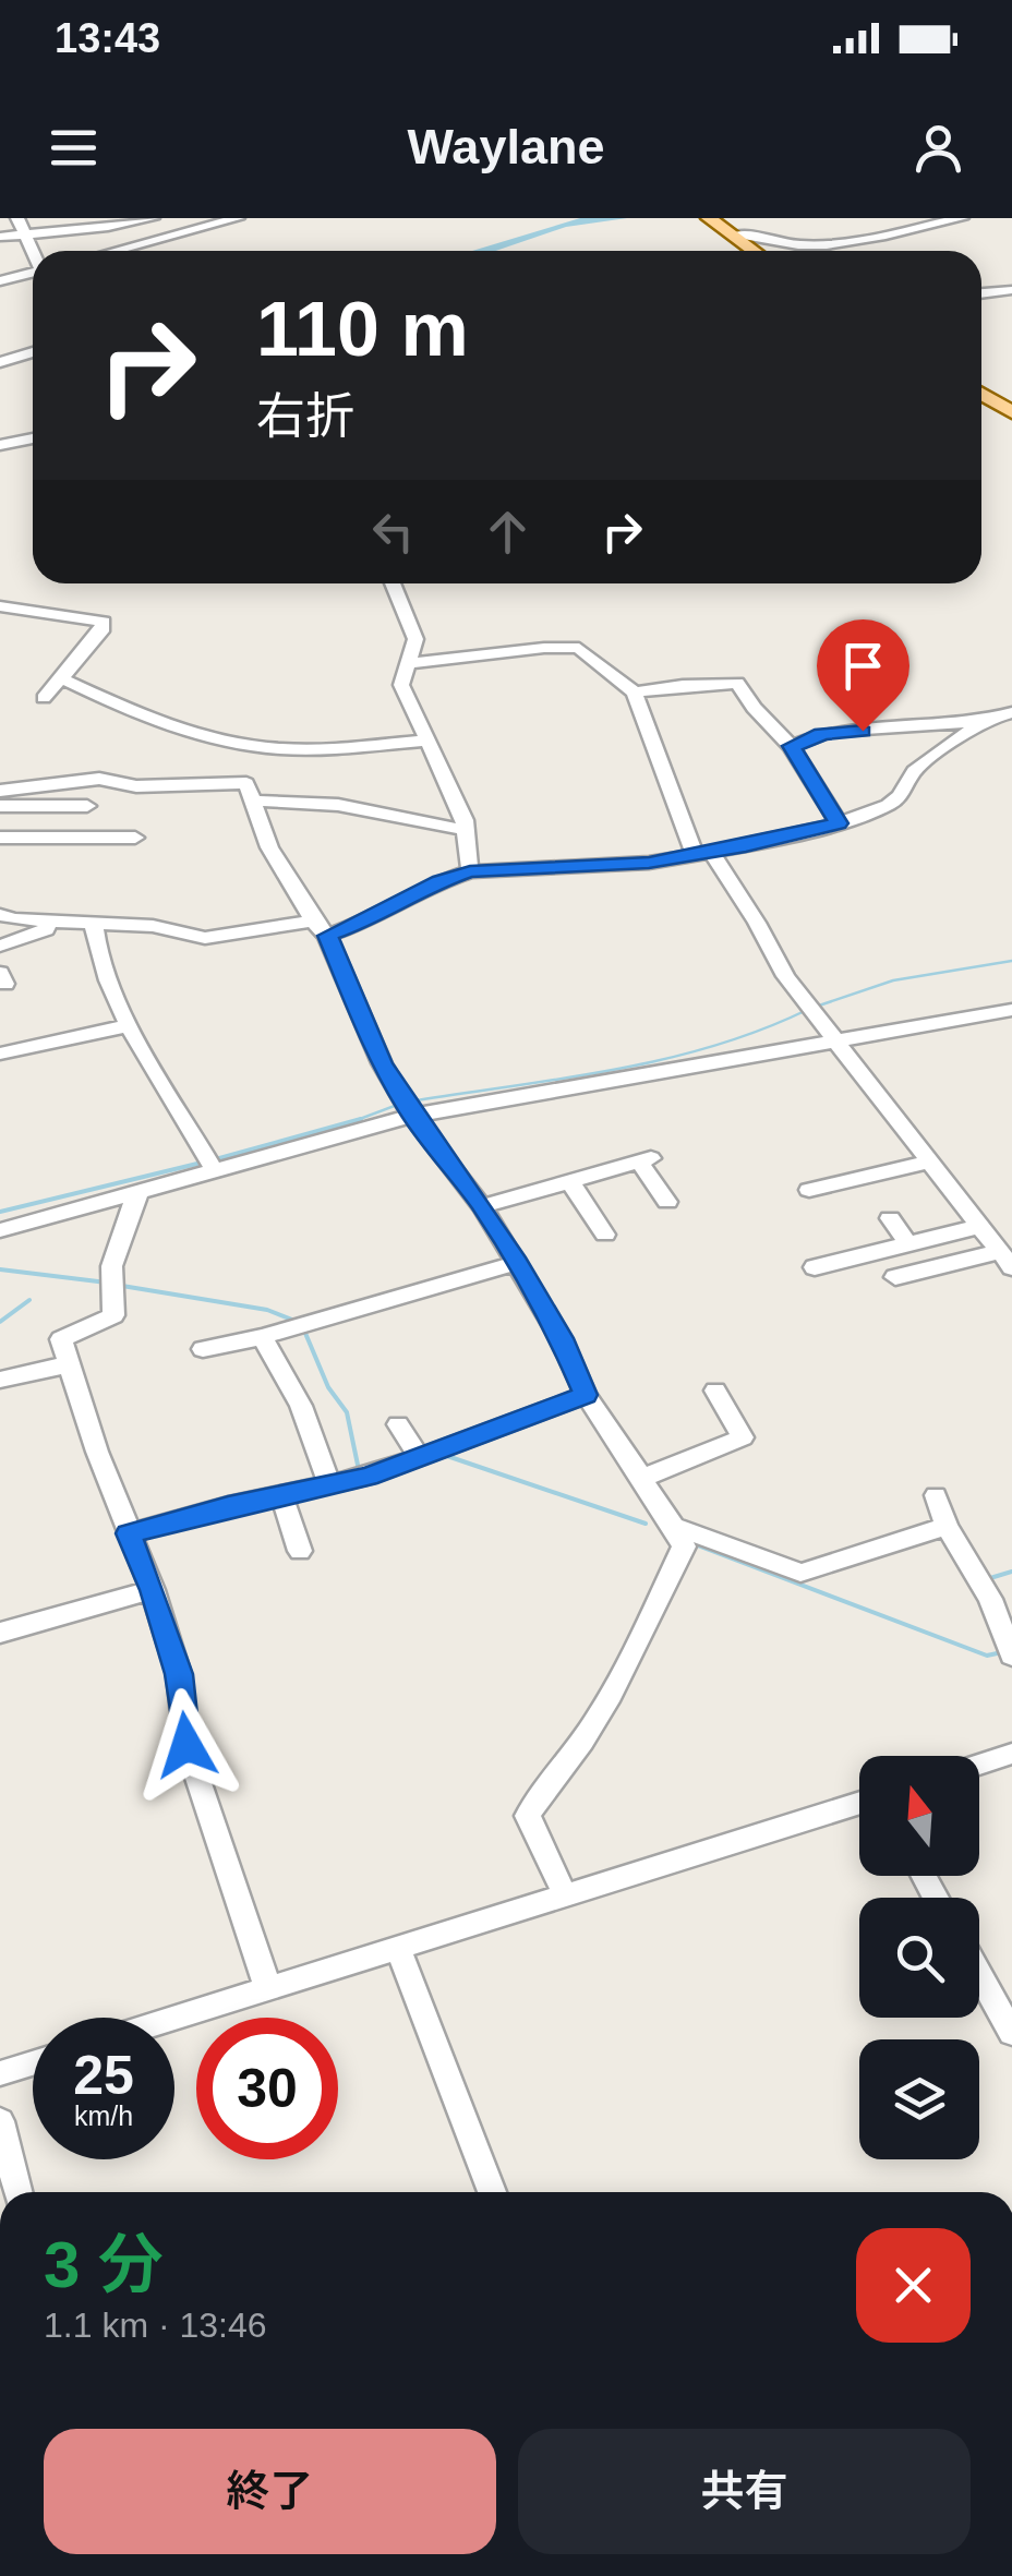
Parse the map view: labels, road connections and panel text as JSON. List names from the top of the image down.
{
  "north": "top",
  "page": {
    "status": "13:43",
    "header": "Waylane",
    "turn": ["110 m", "右折"],
    "speed": "25 km/h",
    "limit": "30",
    "heading": ["3 分", "1.1 km · 13:46"],
    "buttons": ["終了", "共有"]
  }
}
